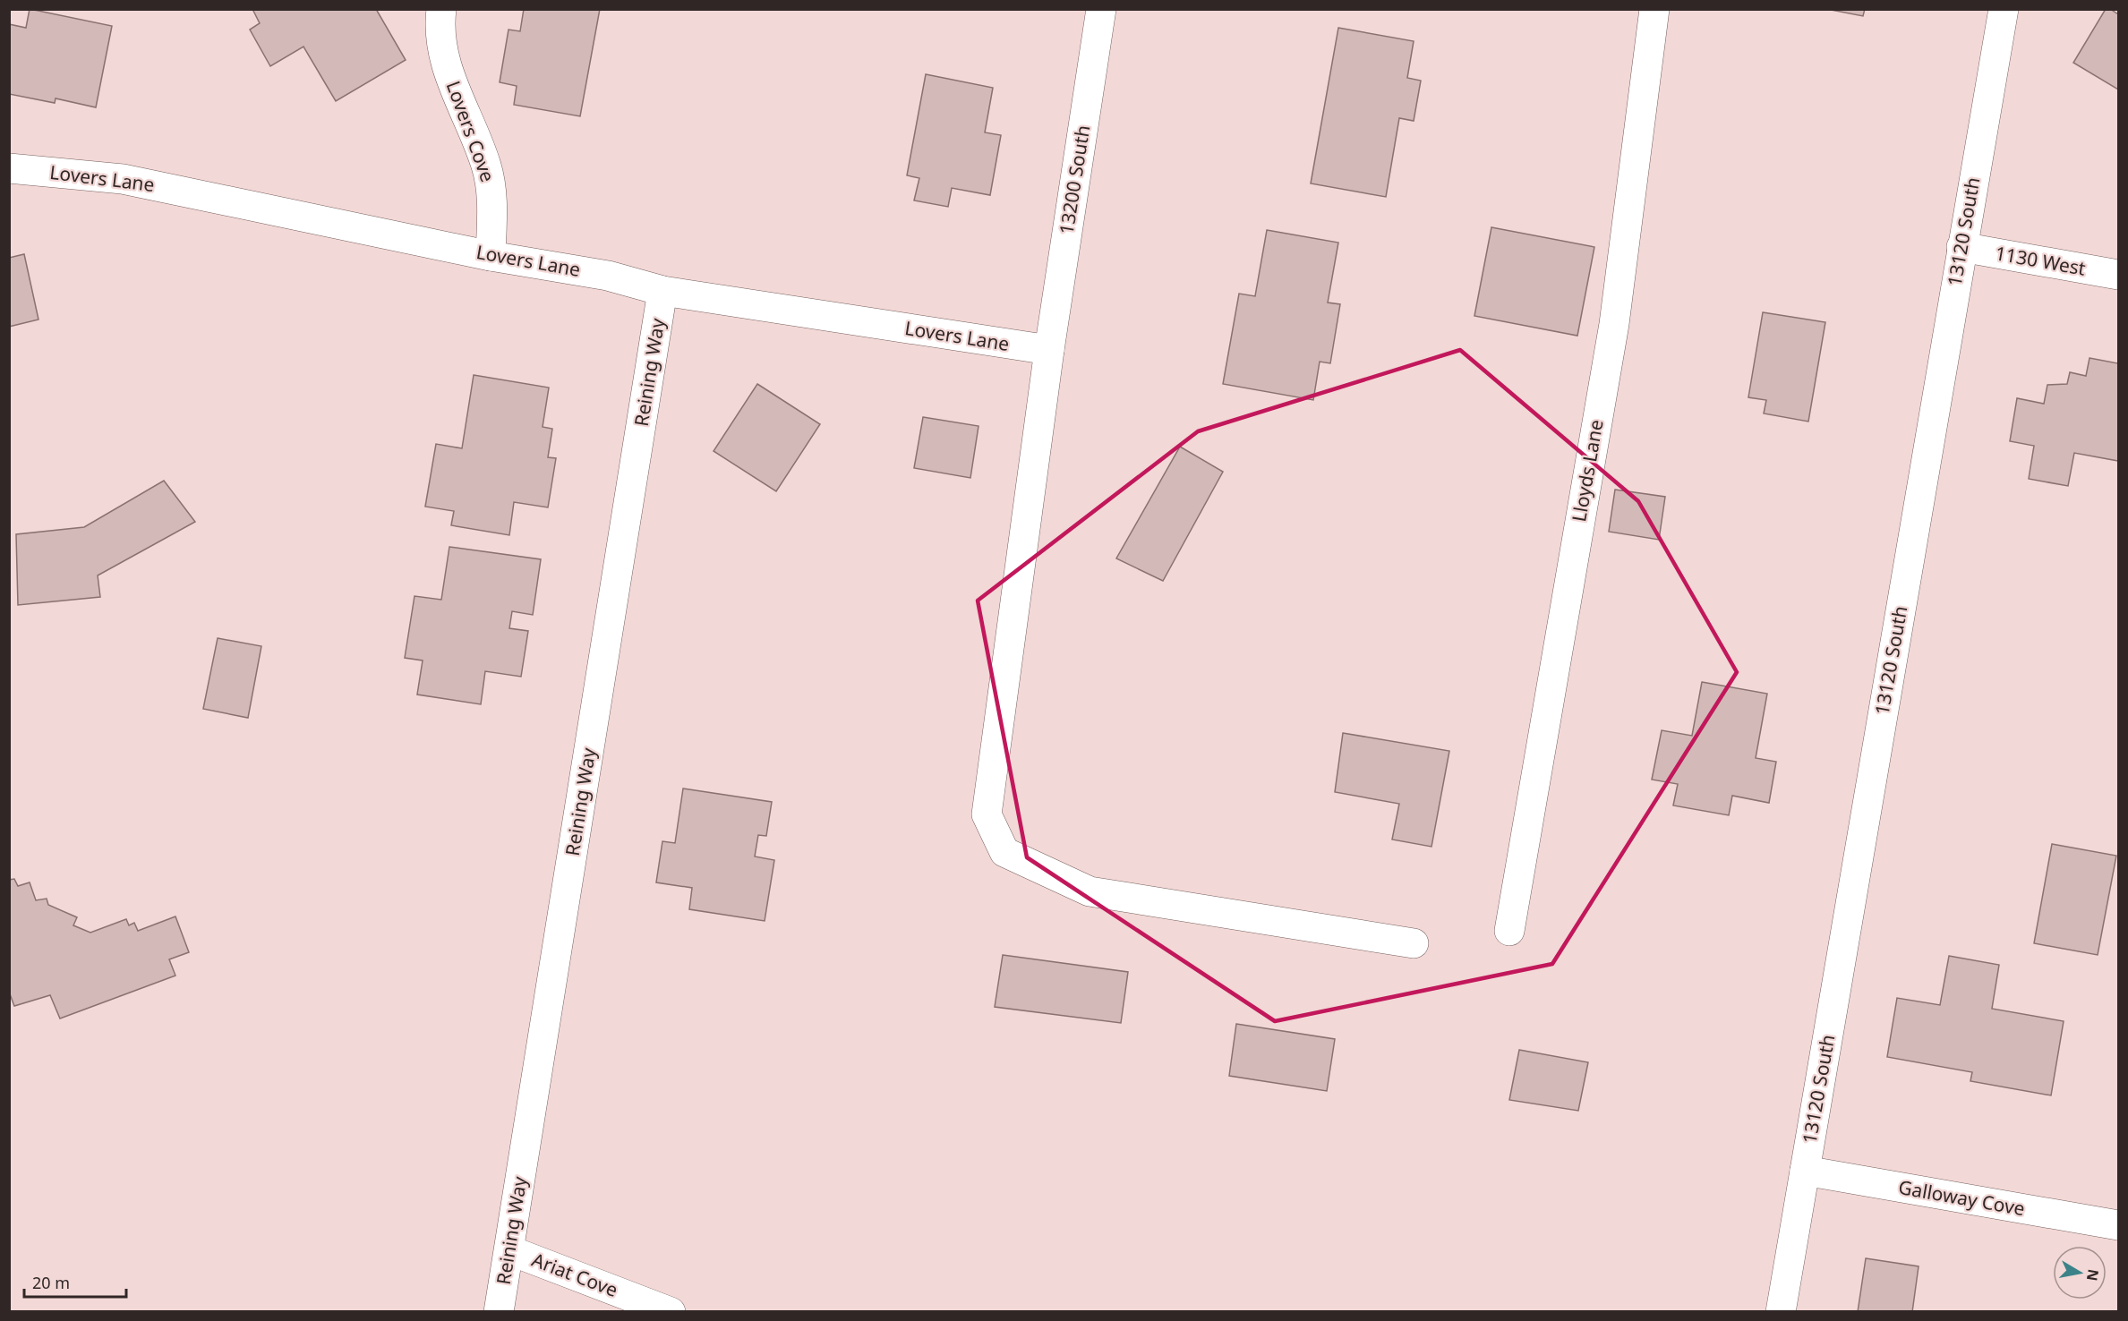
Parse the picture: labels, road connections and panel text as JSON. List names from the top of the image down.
{
  "streets": {
    "street": [
      "Lovers Cove",
      "Lovers Lane",
      "13200 South",
      "13120 South",
      "1130 West",
      "Reining Way",
      "Lloyds Lane",
      "Galloway Cove",
      "Ariat Cove"
    ]
  },
  "crossings": [
    ["Lovers Cove", "Lovers Lane"],
    ["Lovers Lane", "13200 South"],
    ["Lovers Lane", "Reining Way"],
    ["13120 South", "1130 West"],
    ["13120 South", "Galloway Cove"],
    ["Reining Way", "Ariat Cove"]
  ],
  "scale_bar": "20 m",
  "north": "right"
}
